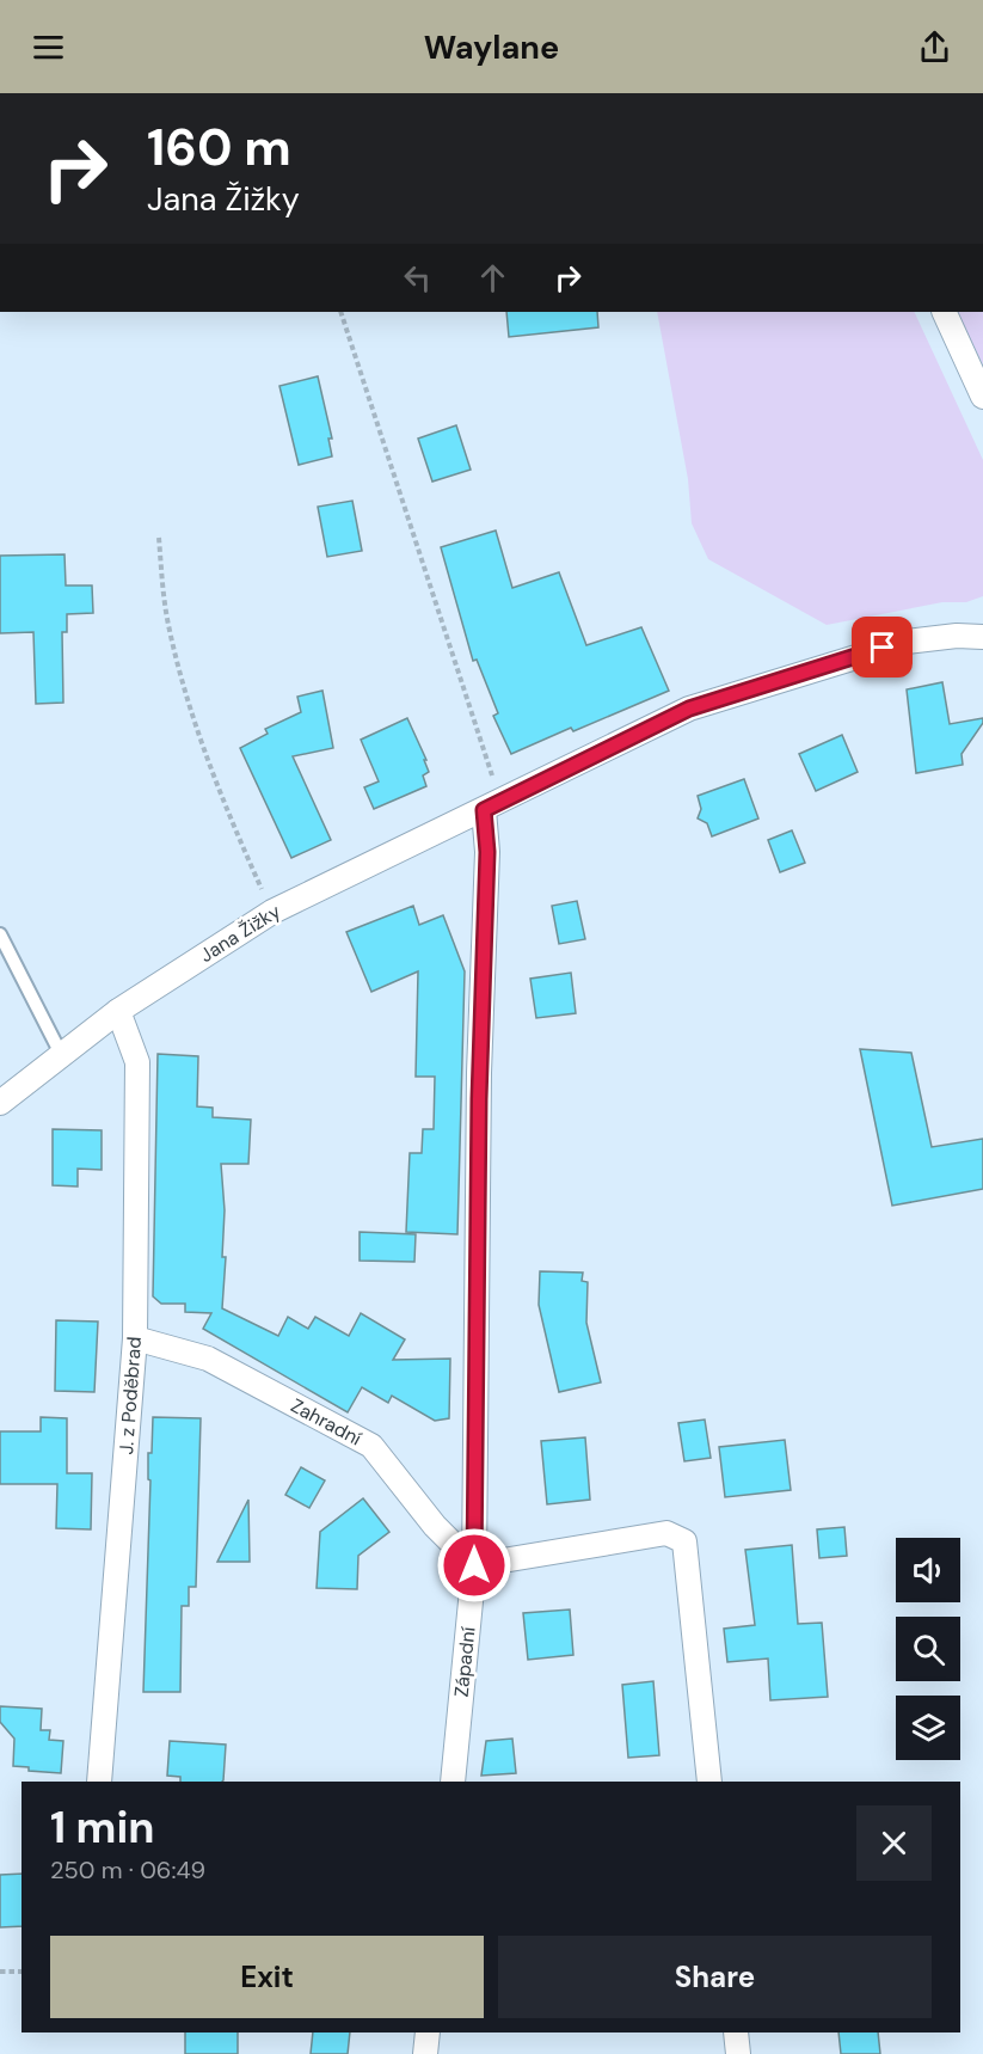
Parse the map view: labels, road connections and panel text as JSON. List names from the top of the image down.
{
  "streets": {
    "street": [
      "Jana Žižky",
      "J. z Poděbrad",
      "Zahradní",
      "Západní"
    ]
  },
  "crossings": [
    ["Jana Žižky", "J. z Poděbrad"],
    ["Jana Žižky", "Západní"],
    ["J. z Poděbrad", "Zahradní"],
    ["Zahradní", "Západní"]
  ],
  "page": {
    "header": "Waylane",
    "turn": ["160 m", "Jana Žižky"],
    "heading": ["1 min", "250 m · 06:49"],
    "buttons": ["Exit", "Share"]
  }
}
